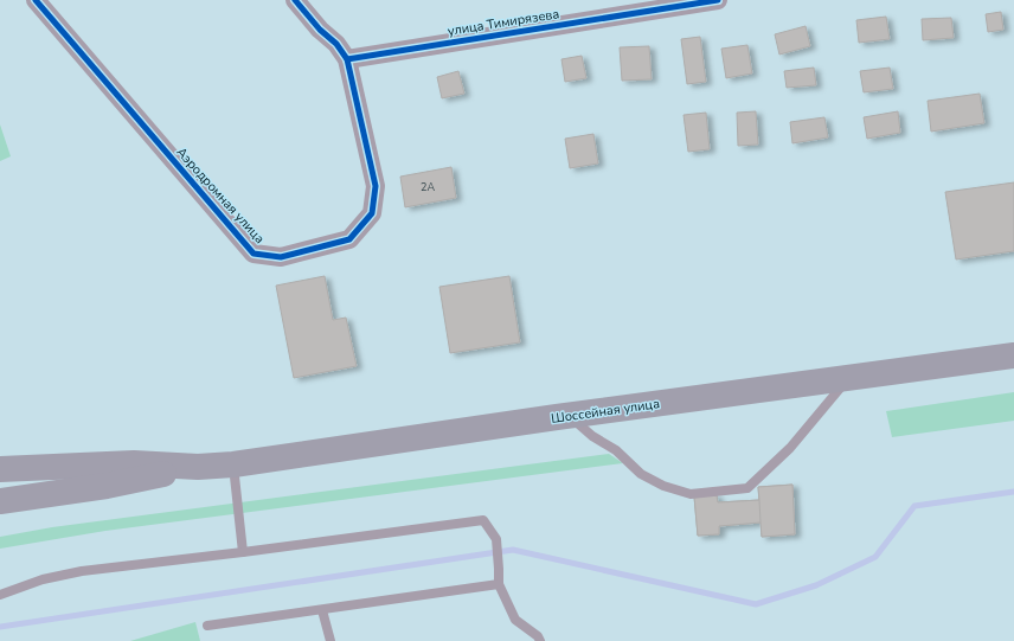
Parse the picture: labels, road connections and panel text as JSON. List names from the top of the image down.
{
  "streets": {
    "main road": ["Шоссейная улица"],
    "street": ["улица Тимирязева", "Аэродромная улица"]
  },
  "crossings": [
    ["улица Тимирязева", "Аэродромная улица"]
  ],
  "house_numbers": ["2А"]
}
